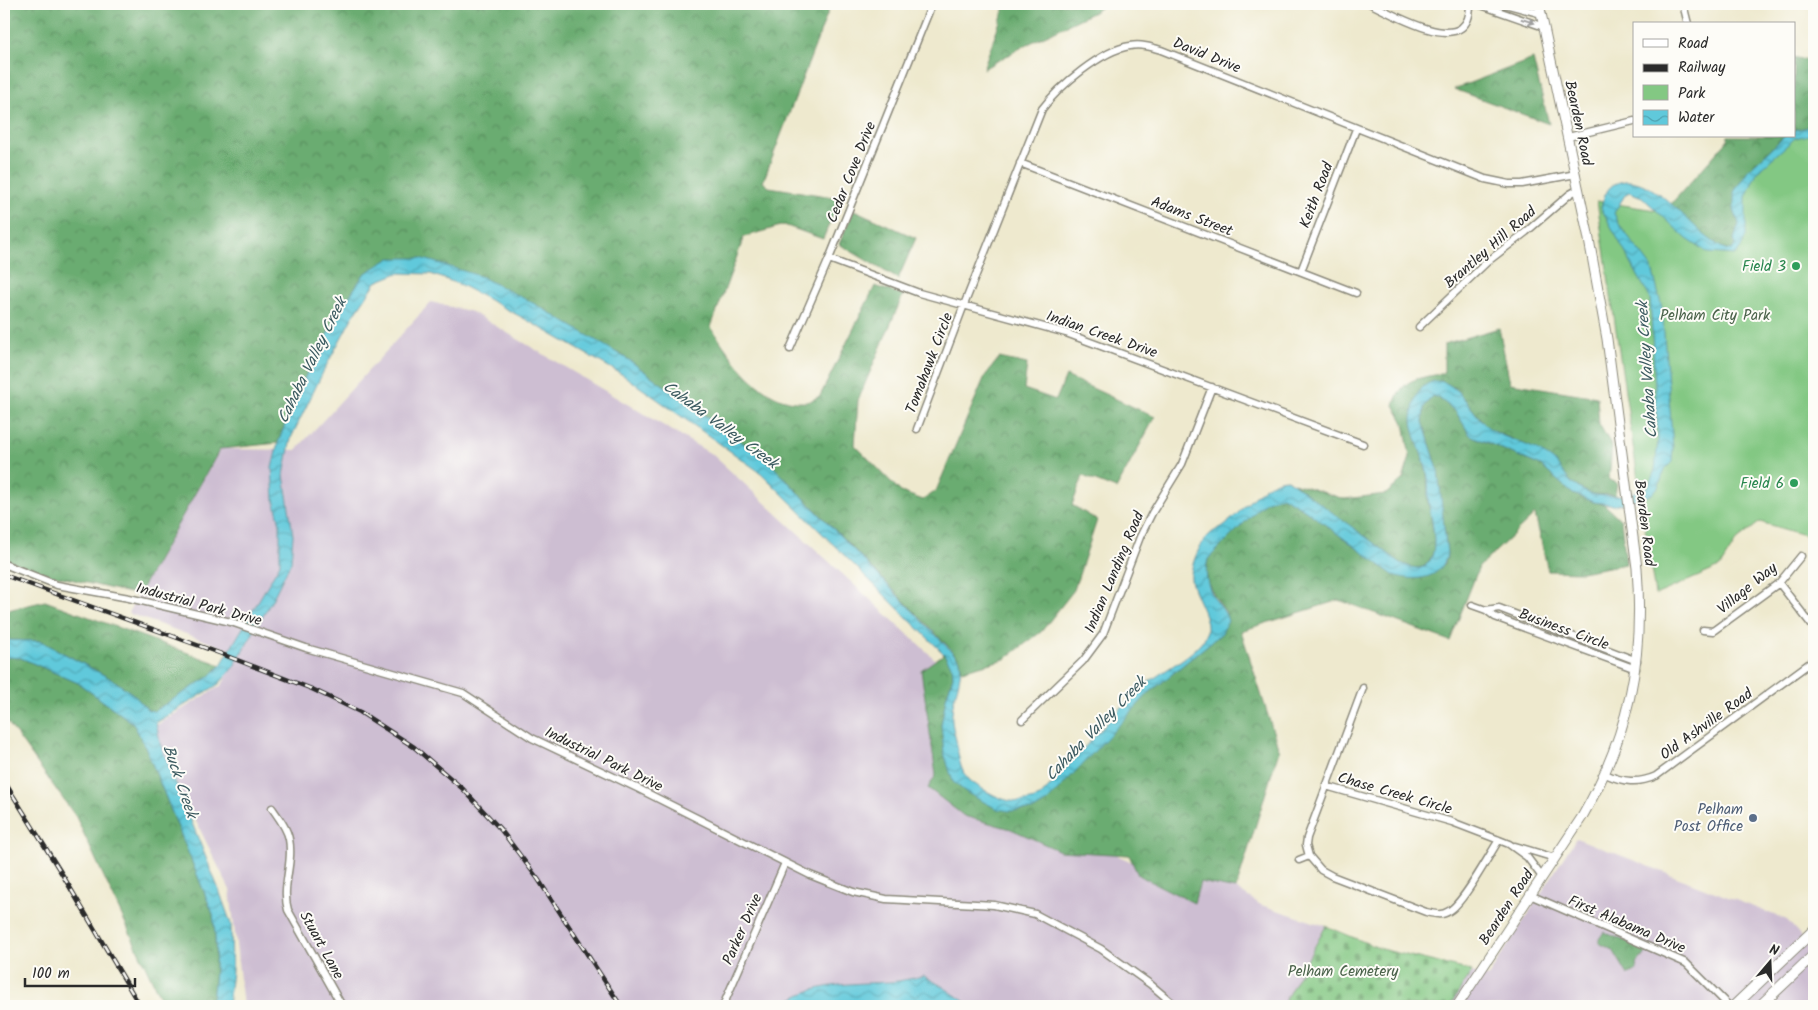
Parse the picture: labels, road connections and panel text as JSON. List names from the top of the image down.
{
  "streets": {
    "street": [
      "David Drive",
      "Bearden Road",
      "Cedar Cove Drive",
      "Keith Road",
      "Adams Street",
      "Brantley Hill Road",
      "Indian Creek Drive",
      "Tomahawk Circle",
      "Indian Landing Road",
      "Village Way",
      "Industrial Park Drive",
      "Business Circle",
      "Old Ashville Road",
      "Chase Creek Circle",
      "First Alabama Drive",
      "Parker Drive",
      "Stuart Lane"
    ]
  },
  "crossings": [
    ["David Drive", "Bearden Road"],
    ["David Drive", "Keith Road"],
    ["David Drive", "Adams Street"],
    ["David Drive", "Indian Creek Drive"],
    ["David Drive", "Tomahawk Circle"],
    ["Bearden Road", "Brantley Hill Road"],
    ["Bearden Road", "Business Circle"],
    ["Bearden Road", "Old Ashville Road"],
    ["Bearden Road", "Chase Creek Circle"],
    ["Bearden Road", "First Alabama Drive"],
    ["Cedar Cove Drive", "Indian Creek Drive"],
    ["Keith Road", "Adams Street"],
    ["Indian Creek Drive", "Tomahawk Circle"],
    ["Indian Creek Drive", "Indian Landing Road"],
    ["Industrial Park Drive", "Parker Drive"]
  ],
  "water": ["Cahaba Valley Creek", "Buck Creek"],
  "parks": ["Pelham City Park", "Pelham Cemetery"],
  "places": ["Field 3", "Field 6", "Pelham Post Office"],
  "legend": [
    "Road",
    "Railway",
    "Park",
    "Water"
  ],
  "scale_bar": "100 m",
  "north": "top"
}
